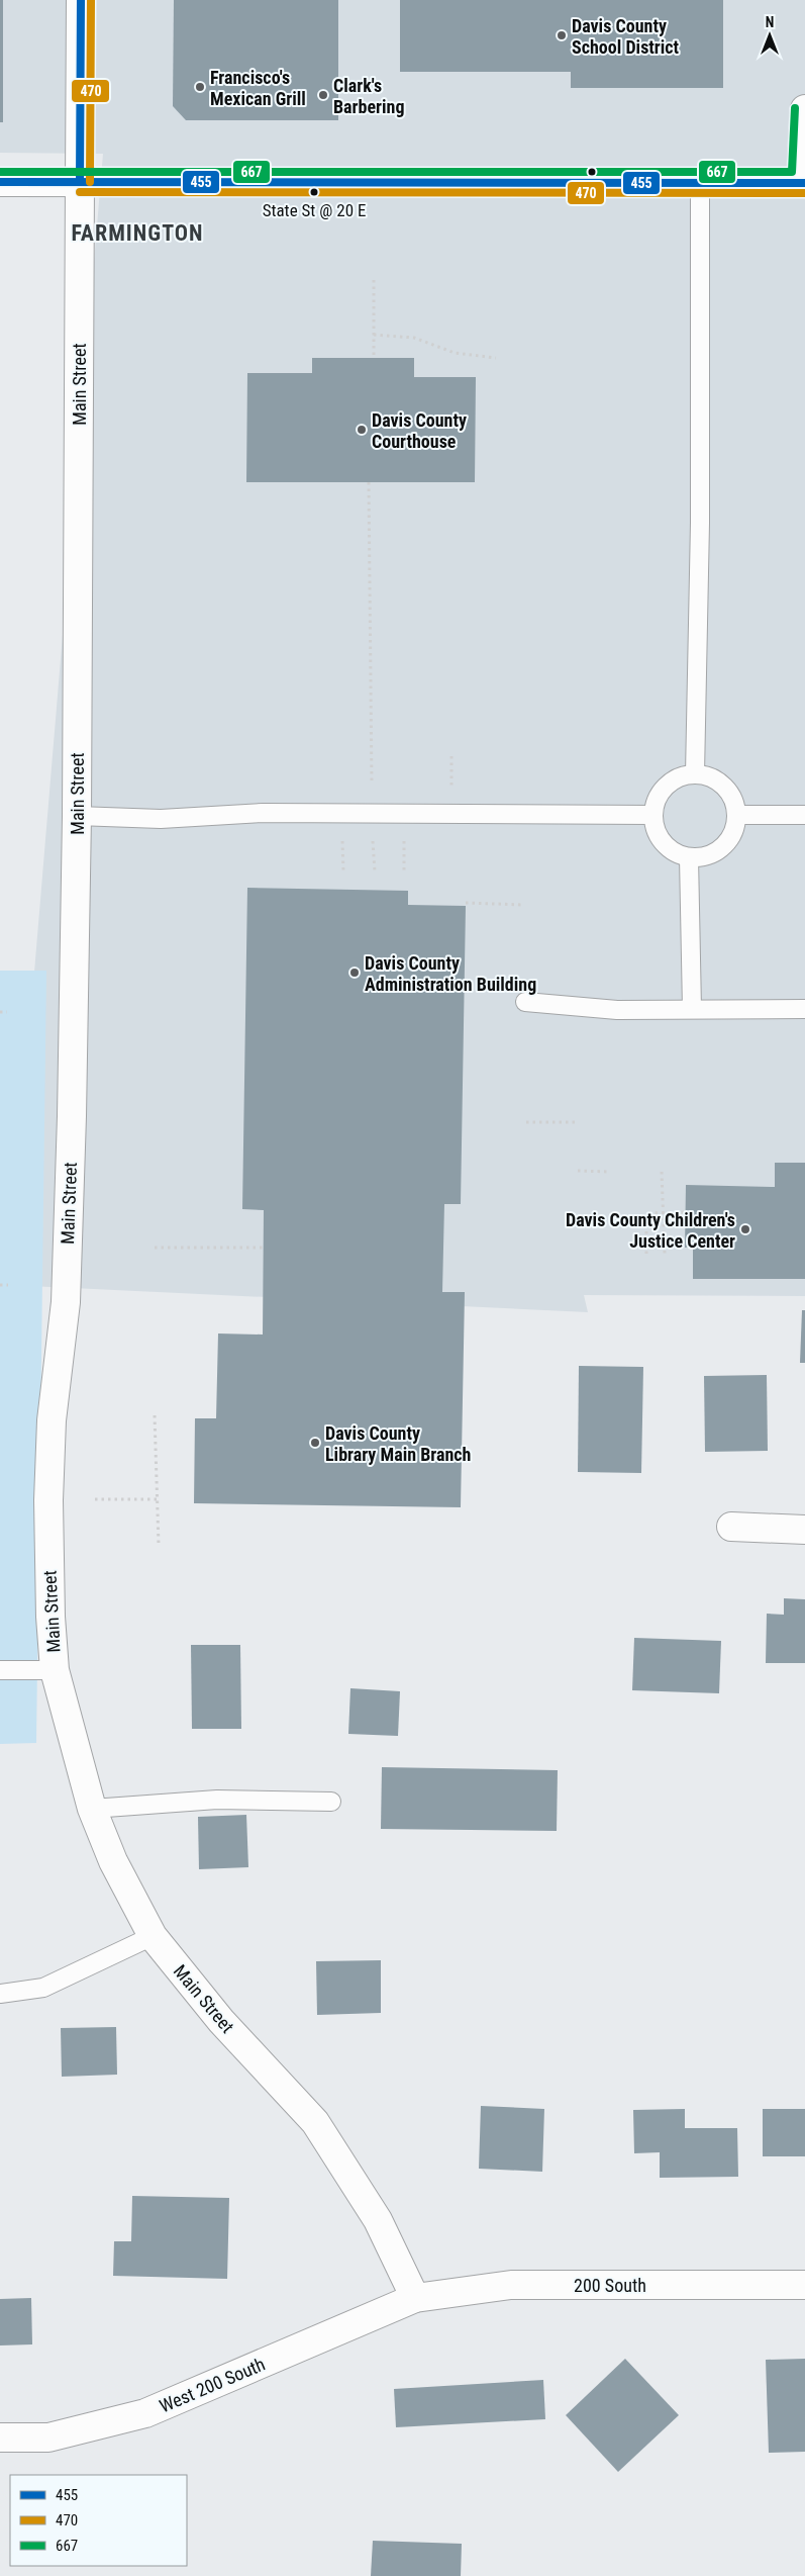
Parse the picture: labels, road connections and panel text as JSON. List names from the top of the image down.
{
  "streets": {
    "street": ["Main Street", "200 South", "West 200 South"]
  },
  "crossings": [
    ["Main Street", "200 South"],
    ["Main Street", "West 200 South"],
    ["200 South", "West 200 South"]
  ],
  "districts": ["FARMINGTON"],
  "places": [
    "Davis County School District",
    "Francisco's Mexican Grill",
    "Clark's Barbering",
    "State St @ 20 E",
    "Davis County Courthouse",
    "Davis County Administration Building",
    "Davis County Children's Justice Center",
    "Davis County Library Main Branch"
  ],
  "lines": ["transit line 455", "transit line 470", "transit line 667"],
  "legend": ["455", "470", "667"],
  "north": "top"
}
